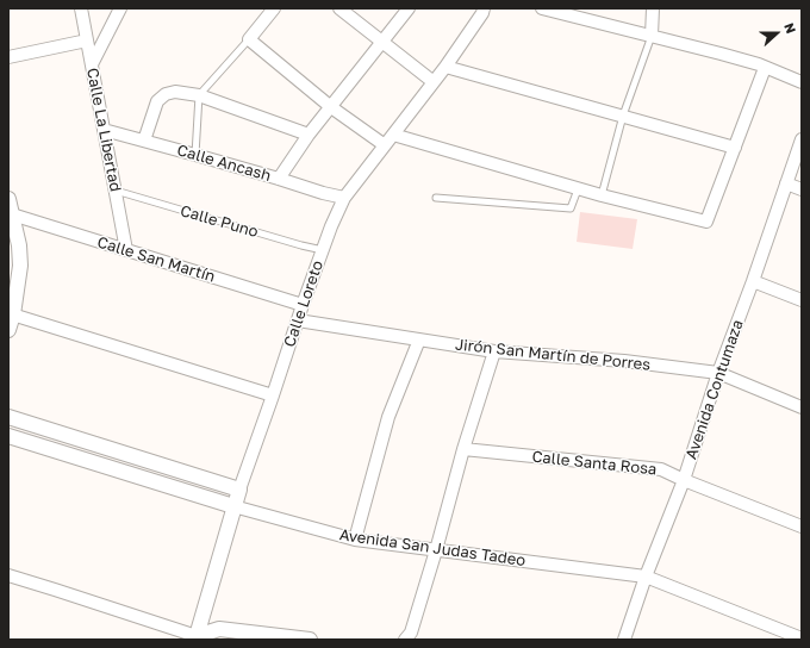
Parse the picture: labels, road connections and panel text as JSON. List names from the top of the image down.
{
  "streets": {
    "street": [
      "Calle La Libertad",
      "Calle Ancash",
      "Calle San Martín",
      "Calle Loreto",
      "Jirón San Martín de Porres",
      "Avenida Contumaza",
      "Calle Santa Rosa",
      "Avenida San Judas Tadeo"
    ],
    "lane": ["Calle Puno"]
  },
  "crossings": [
    ["Calle La Libertad", "Calle Ancash"],
    ["Calle La Libertad", "Calle Puno"],
    ["Calle La Libertad", "Calle San Martín"],
    ["Calle Ancash", "Calle Loreto"],
    ["Calle Puno", "Calle Loreto"],
    ["Calle San Martín", "Calle Loreto"],
    ["Calle Loreto", "Jirón San Martín de Porres"],
    ["Calle Loreto", "Avenida San Judas Tadeo"],
    ["Jirón San Martín de Porres", "Avenida Contumaza"],
    ["Avenida Contumaza", "Calle Santa Rosa"],
    ["Avenida Contumaza", "Avenida San Judas Tadeo"]
  ],
  "north": "right"
}
